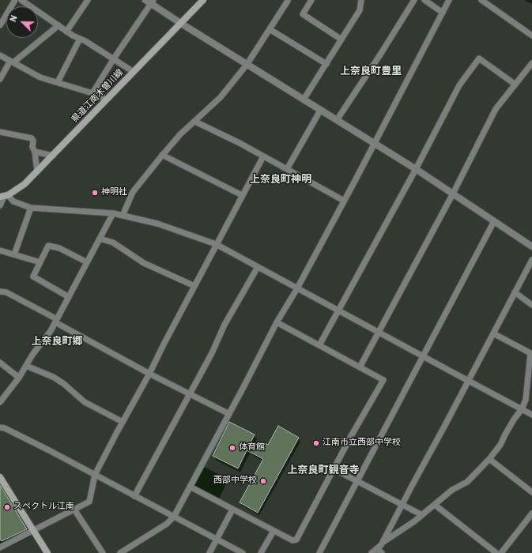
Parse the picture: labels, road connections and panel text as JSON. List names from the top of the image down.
{
  "streets": {
    "main road": ["県道江南木曽川線"]
  },
  "districts": [
    "上奈良町豊里",
    "上奈良町神明",
    "上奈良町郷",
    "上奈良町観音寺"
  ],
  "places": [
    "神明社",
    "江南市立西部中学校",
    "体育館",
    "西部中学校",
    "スペクトル江南"
  ],
  "north": "top left"
}
